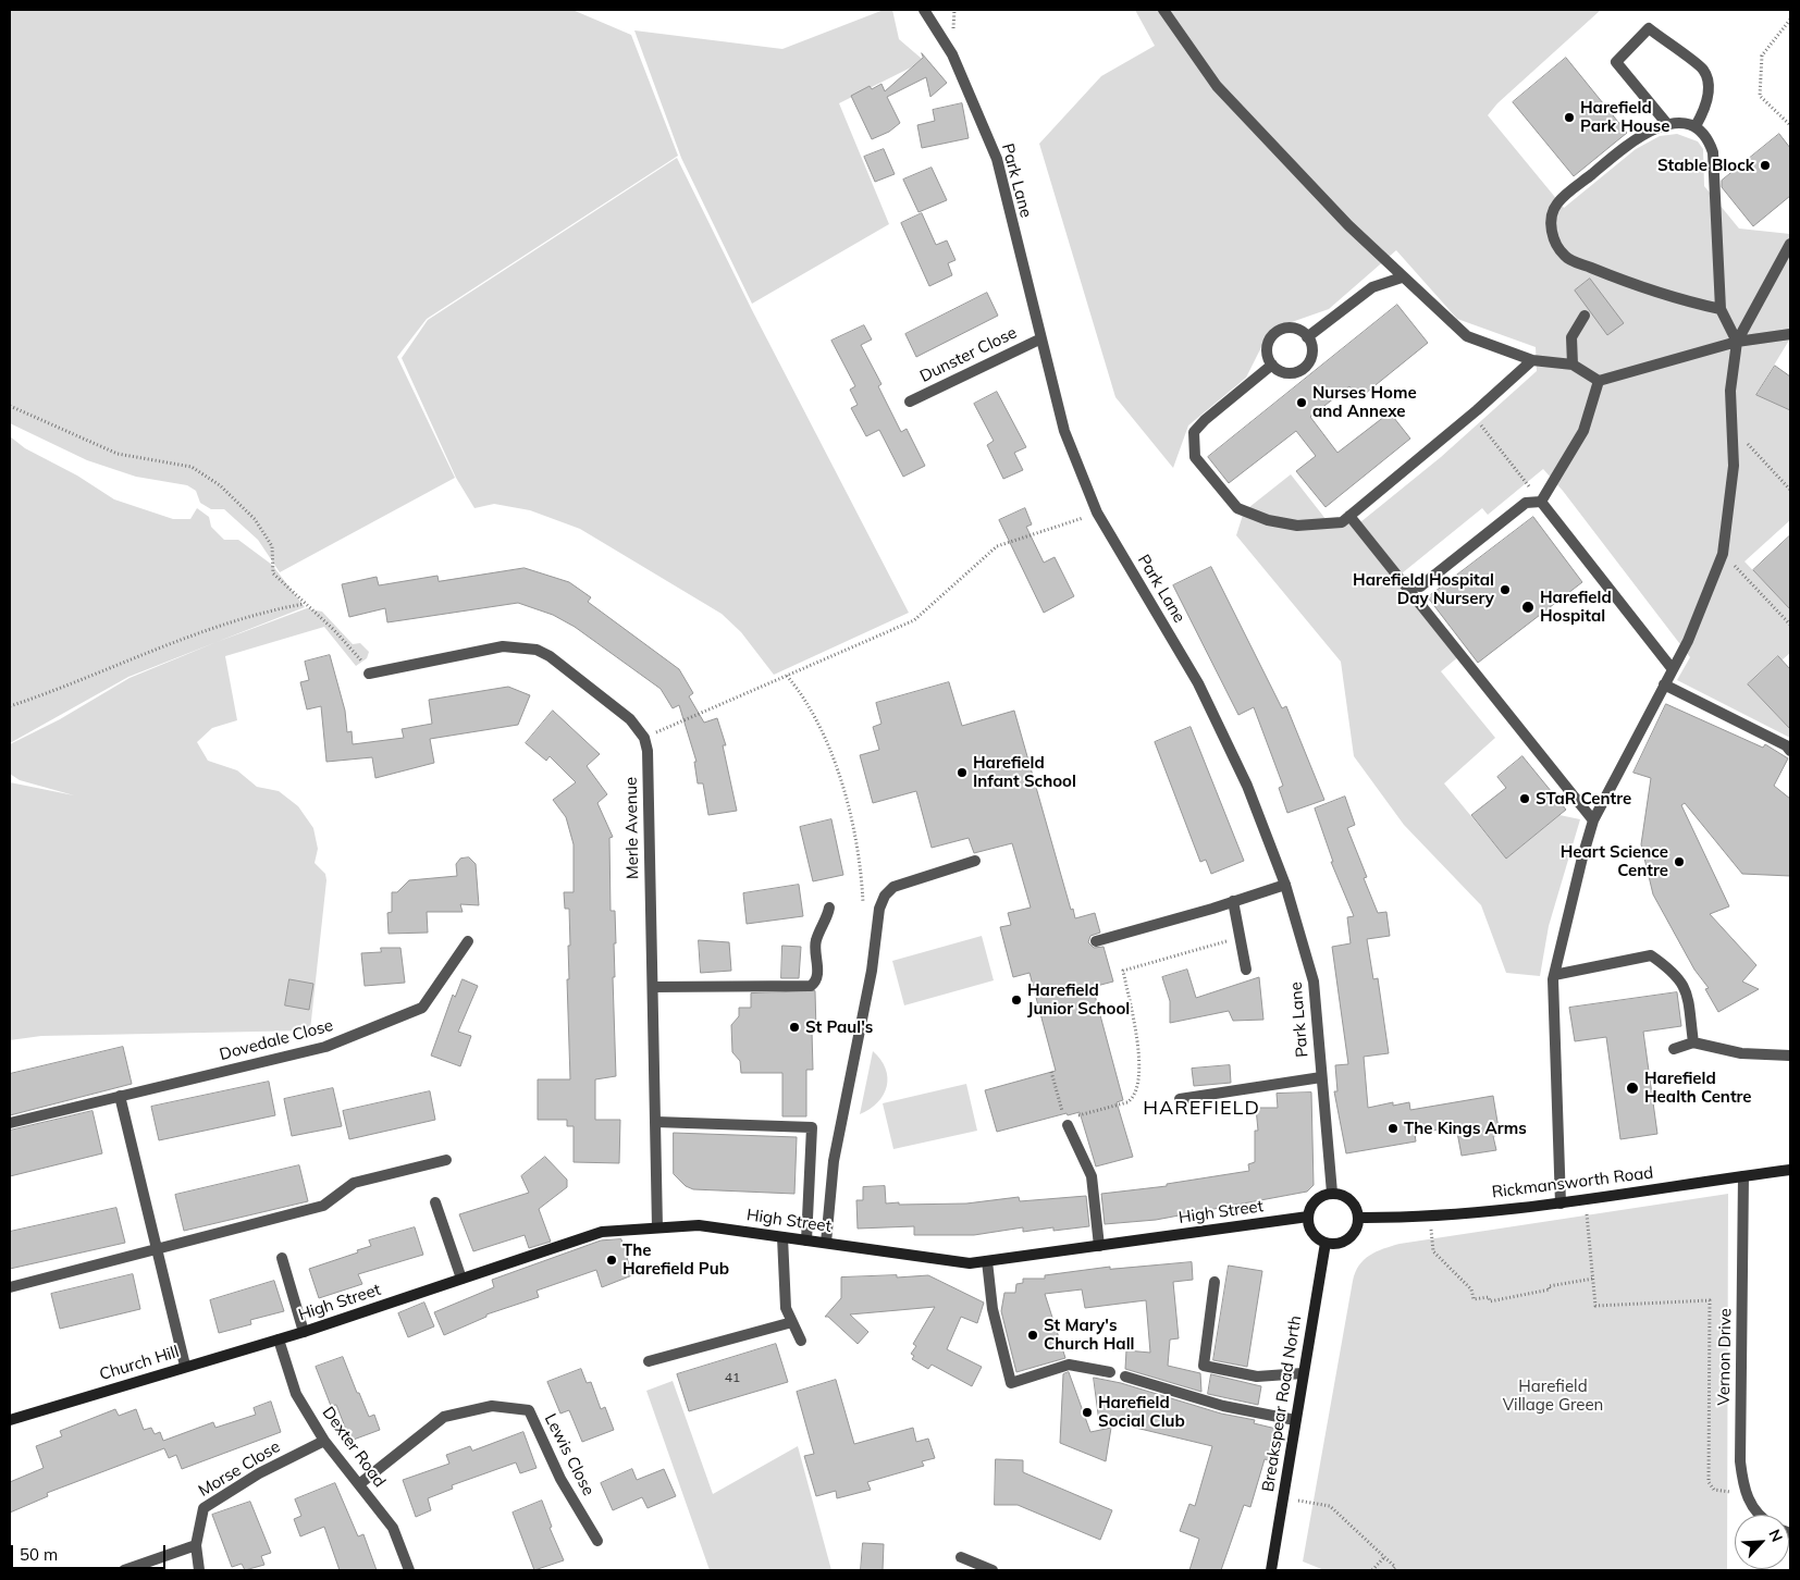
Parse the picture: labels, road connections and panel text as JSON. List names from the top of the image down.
{
  "streets": {
    "street": [
      "Park Lane",
      "Dunster Close",
      "Merle Avenue",
      "Dovedale Close",
      "Rickmansworth Road",
      "High Street",
      "Vernon Drive",
      "Church Hill",
      "Breakspear Road North",
      "Dexter Road",
      "Lewis Close",
      "Morse Close"
    ]
  },
  "crossings": [
    ["Park Lane", "Dunster Close"],
    ["Park Lane", "Rickmansworth Road"],
    ["Park Lane", "High Street"],
    ["Park Lane", "Breakspear Road North"],
    ["Merle Avenue", "High Street"],
    ["Rickmansworth Road", "High Street"],
    ["Rickmansworth Road", "Vernon Drive"],
    ["Rickmansworth Road", "Breakspear Road North"],
    ["High Street", "Church Hill"],
    ["High Street", "Breakspear Road North"],
    ["High Street", "Dexter Road"],
    ["Church Hill", "Dexter Road"],
    ["Dexter Road", "Lewis Close"],
    ["Dexter Road", "Morse Close"]
  ],
  "districts": ["HAREFIELD"],
  "parks": ["Harefield Village Green"],
  "places": [
    "Harefield Park House",
    "Stable Block",
    "Nurses Home and Annexe",
    "Harefield Hospital Day Nursery",
    "Harefield Hospital",
    "Harefield Infant School",
    "STaR Centre",
    "Heart Science Centre",
    "Harefield Junior School",
    "St Paul's",
    "Harefield Health Centre",
    "The Kings Arms",
    "The Harefield Pub",
    "St Mary's Church Hall",
    "Harefield Social Club"
  ],
  "house_numbers": ["41"],
  "scale_bar": "50 m",
  "north": "top right"
}
